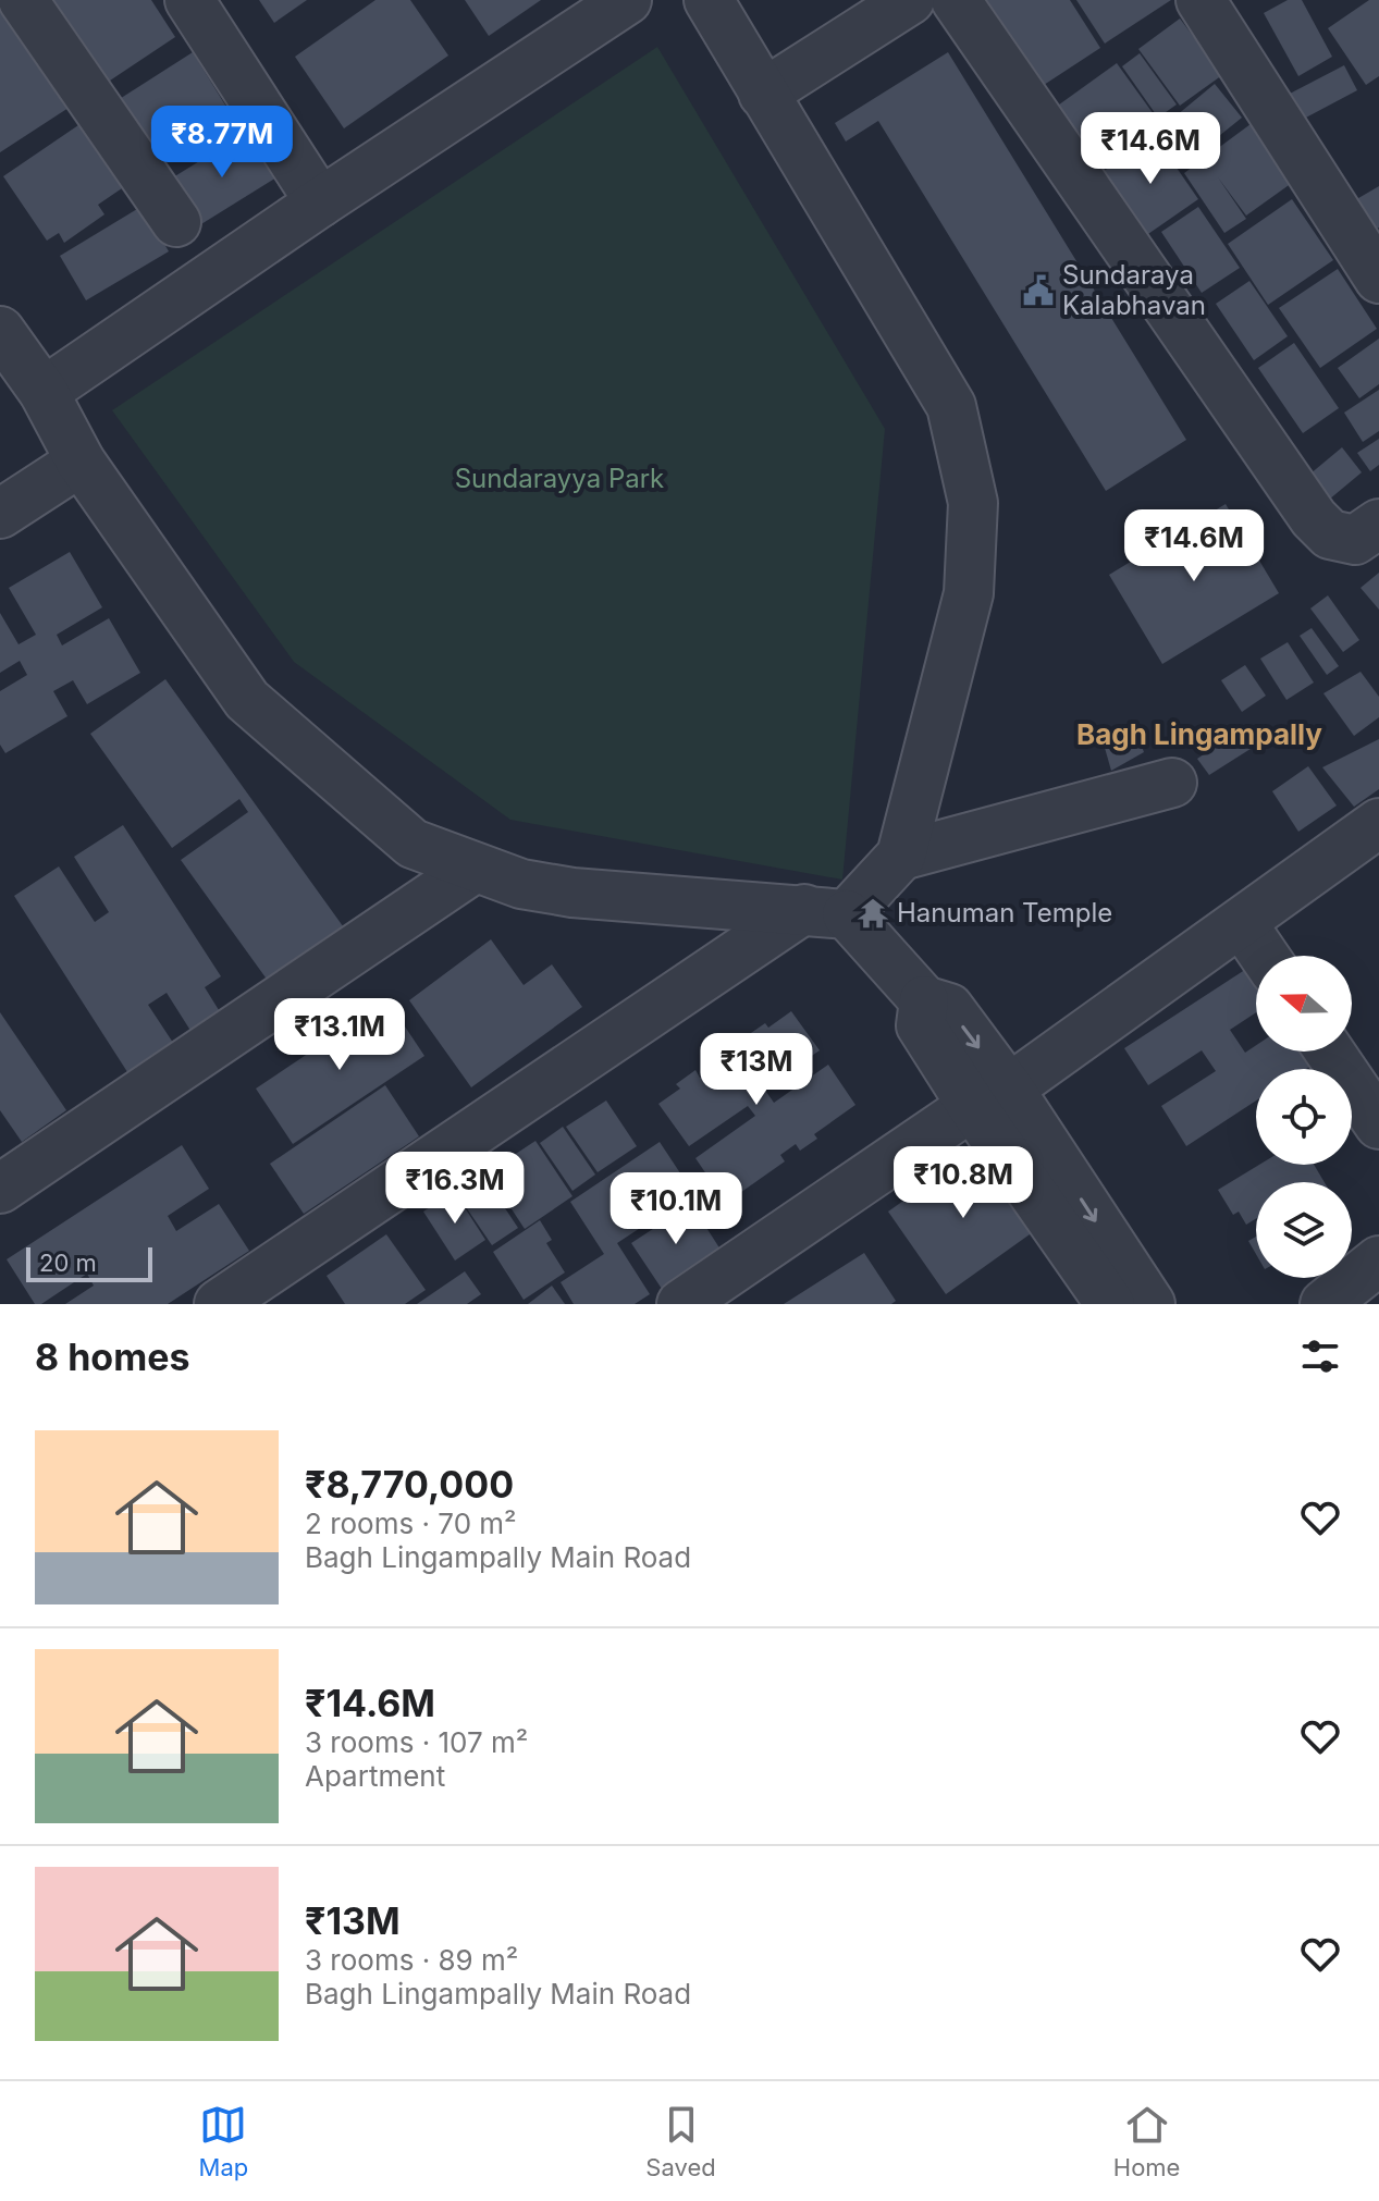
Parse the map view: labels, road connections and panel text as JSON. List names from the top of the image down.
{
  "districts": ["Bagh Lingampally"],
  "parks": ["Sundarayya Park"],
  "places": {
    "public building": ["Sundaraya Kalabhavan"],
    "temple": ["Hanuman Temple"]
  },
  "scale_bar": "20 m",
  "north": "left",
  "page": {
    "price": [
      "₹8.77M",
      "₹14.6M",
      "₹14.6M",
      "₹13.1M",
      "₹13M",
      "₹10.8M",
      "₹16.3M",
      "₹10.1M"
    ],
    "scale": "20 m",
    "heading": "8 homes",
    "list": [
      {
        "name": "₹8,770,000",
        "note": "2 rooms · 70 m² · Bagh Lingampally Main Road"
      },
      {
        "name": "₹14.6M",
        "note": "3 rooms · 107 m² · Apartment"
      },
      {
        "name": "₹13M",
        "note": "3 rooms · 89 m² · Bagh Lingampally Main Road"
      }
    ],
    "tabs": ["Map", "Saved", "Home"]
  }
}
